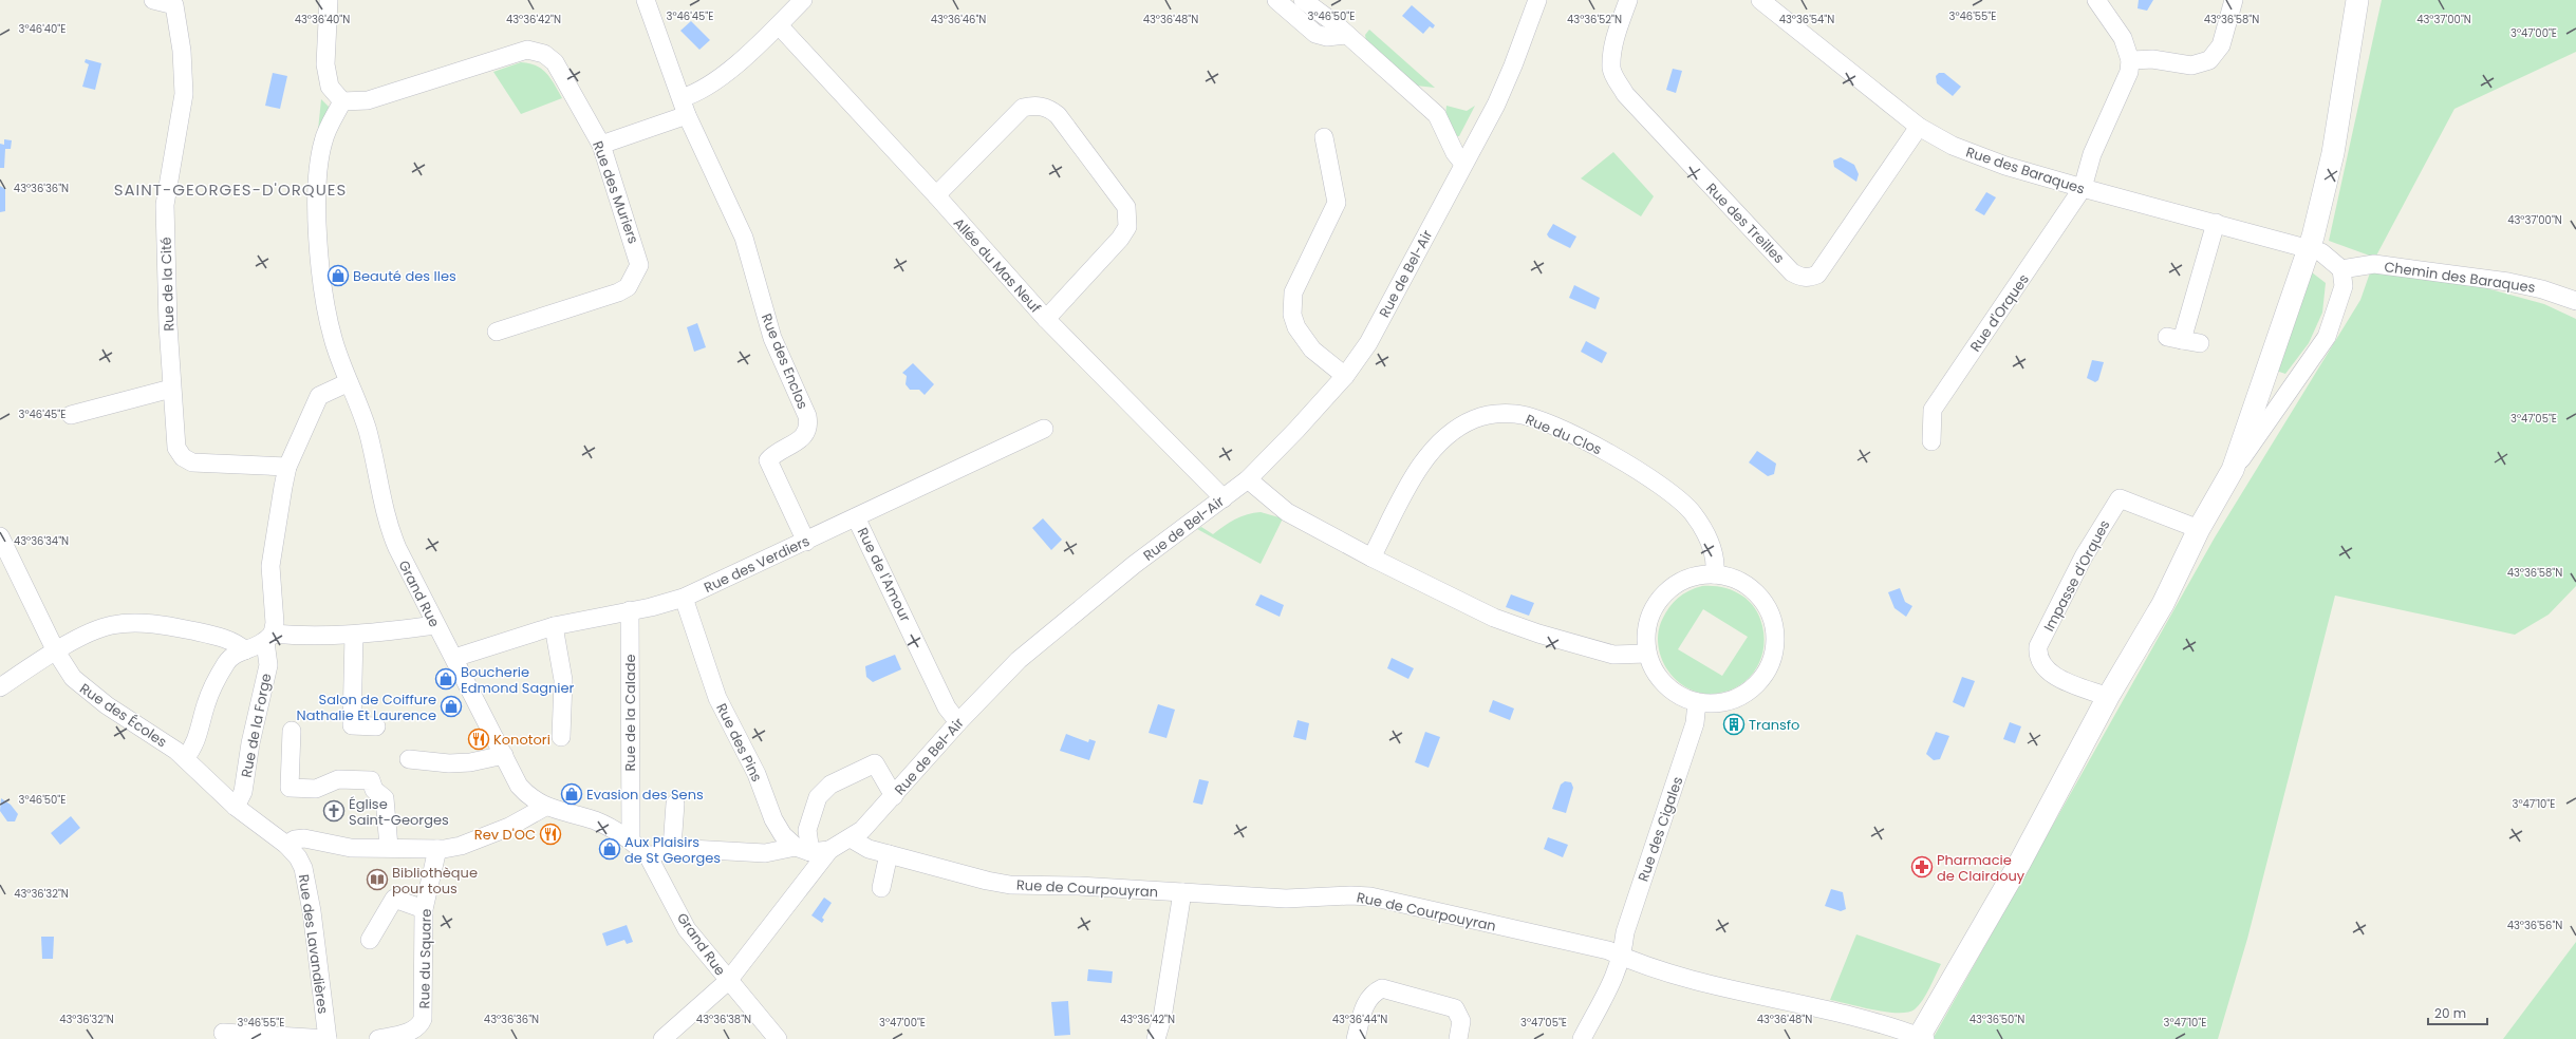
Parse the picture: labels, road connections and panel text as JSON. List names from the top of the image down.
{
  "streets": {
    "street": [
      "Rue des Baraques",
      "Rue des Muriers",
      "Rue des Treilles",
      "Allée du Mas Neuf",
      "Rue de Bel-Air",
      "Chemin des Baraques",
      "Rue de la Cité",
      "Rue d'Orques",
      "Rue des Enclos",
      "Rue du Clos",
      "Rue des Verdiers",
      "Rue de l'Amour",
      "Impasse d'Orques",
      "Grand Rue",
      "Rue de la Calade",
      "Rue des Écoles",
      "Rue de la Forge",
      "Rue des Pins",
      "Rue des Cigales",
      "Rue de Courpouyran",
      "Rue des Lavandières",
      "Rue du Square"
    ]
  },
  "crossings": [
    ["Rue des Baraques", "Rue des Treilles"],
    ["Rue des Baraques", "Chemin des Baraques"],
    ["Rue des Baraques", "Rue d'Orques"],
    ["Rue des Muriers", "Grand Rue"],
    ["Allée du Mas Neuf", "Rue de Bel-Air"],
    ["Rue de Bel-Air", "Rue de l'Amour"],
    ["Rue de Bel-Air", "Grand Rue"],
    ["Rue de Bel-Air", "Rue de Courpouyran"],
    ["Rue de la Cité", "Rue de la Forge"],
    ["Rue des Enclos", "Rue des Verdiers"],
    ["Rue du Clos", "Rue des Cigales"],
    ["Rue des Verdiers", "Rue de l'Amour"],
    ["Rue des Verdiers", "Grand Rue"],
    ["Rue des Verdiers", "Rue de la Calade"],
    ["Rue des Verdiers", "Rue des Pins"],
    ["Grand Rue", "Rue de la Calade"],
    ["Grand Rue", "Rue de la Forge"],
    ["Rue des Écoles", "Rue de la Forge"],
    ["Rue des Écoles", "Rue des Lavandières"],
    ["Rue des Cigales", "Rue de Courpouyran"]
  ],
  "districts": ["SAINT-GEORGES-D'ORQUES"],
  "places": {
    "shop": [
      "Beauté des Iles",
      "Boucherie Edmond Sagnier",
      "Salon de Coiffure Nathalie Et Laurence",
      "Evasion des Sens",
      "Aux Plaisirs de St Georges"
    ],
    "building": ["Transfo"],
    "restaurant": ["Konotori", "Rev D'OC"],
    "church": ["Église Saint-Georges"],
    "pharmacy": ["Pharmacie de Clairdouy"],
    "library": ["Bibliothèque pour tous"]
  },
  "scale_bar": "20 m",
  "coordinates": [
    "3°46'55\"E",
    "3°46'45\"E",
    "3°46'50\"E",
    "43°36'42\"N",
    "43°36'46\"N",
    "43°36'54\"N",
    "43°36'40\"N",
    "43°36'48\"N",
    "43°36'52\"N",
    "43°36'58\"N",
    "43°37'00\"N",
    "3°46'40\"E",
    "3°47'00\"E",
    "43°36'36\"N",
    "3°47'05\"E",
    "43°36'34\"N",
    "3°47'10\"E",
    "43°36'32\"N",
    "43°36'56\"N",
    "43°36'38\"N",
    "43°36'44\"N",
    "43°36'50\"N"
  ]
}
